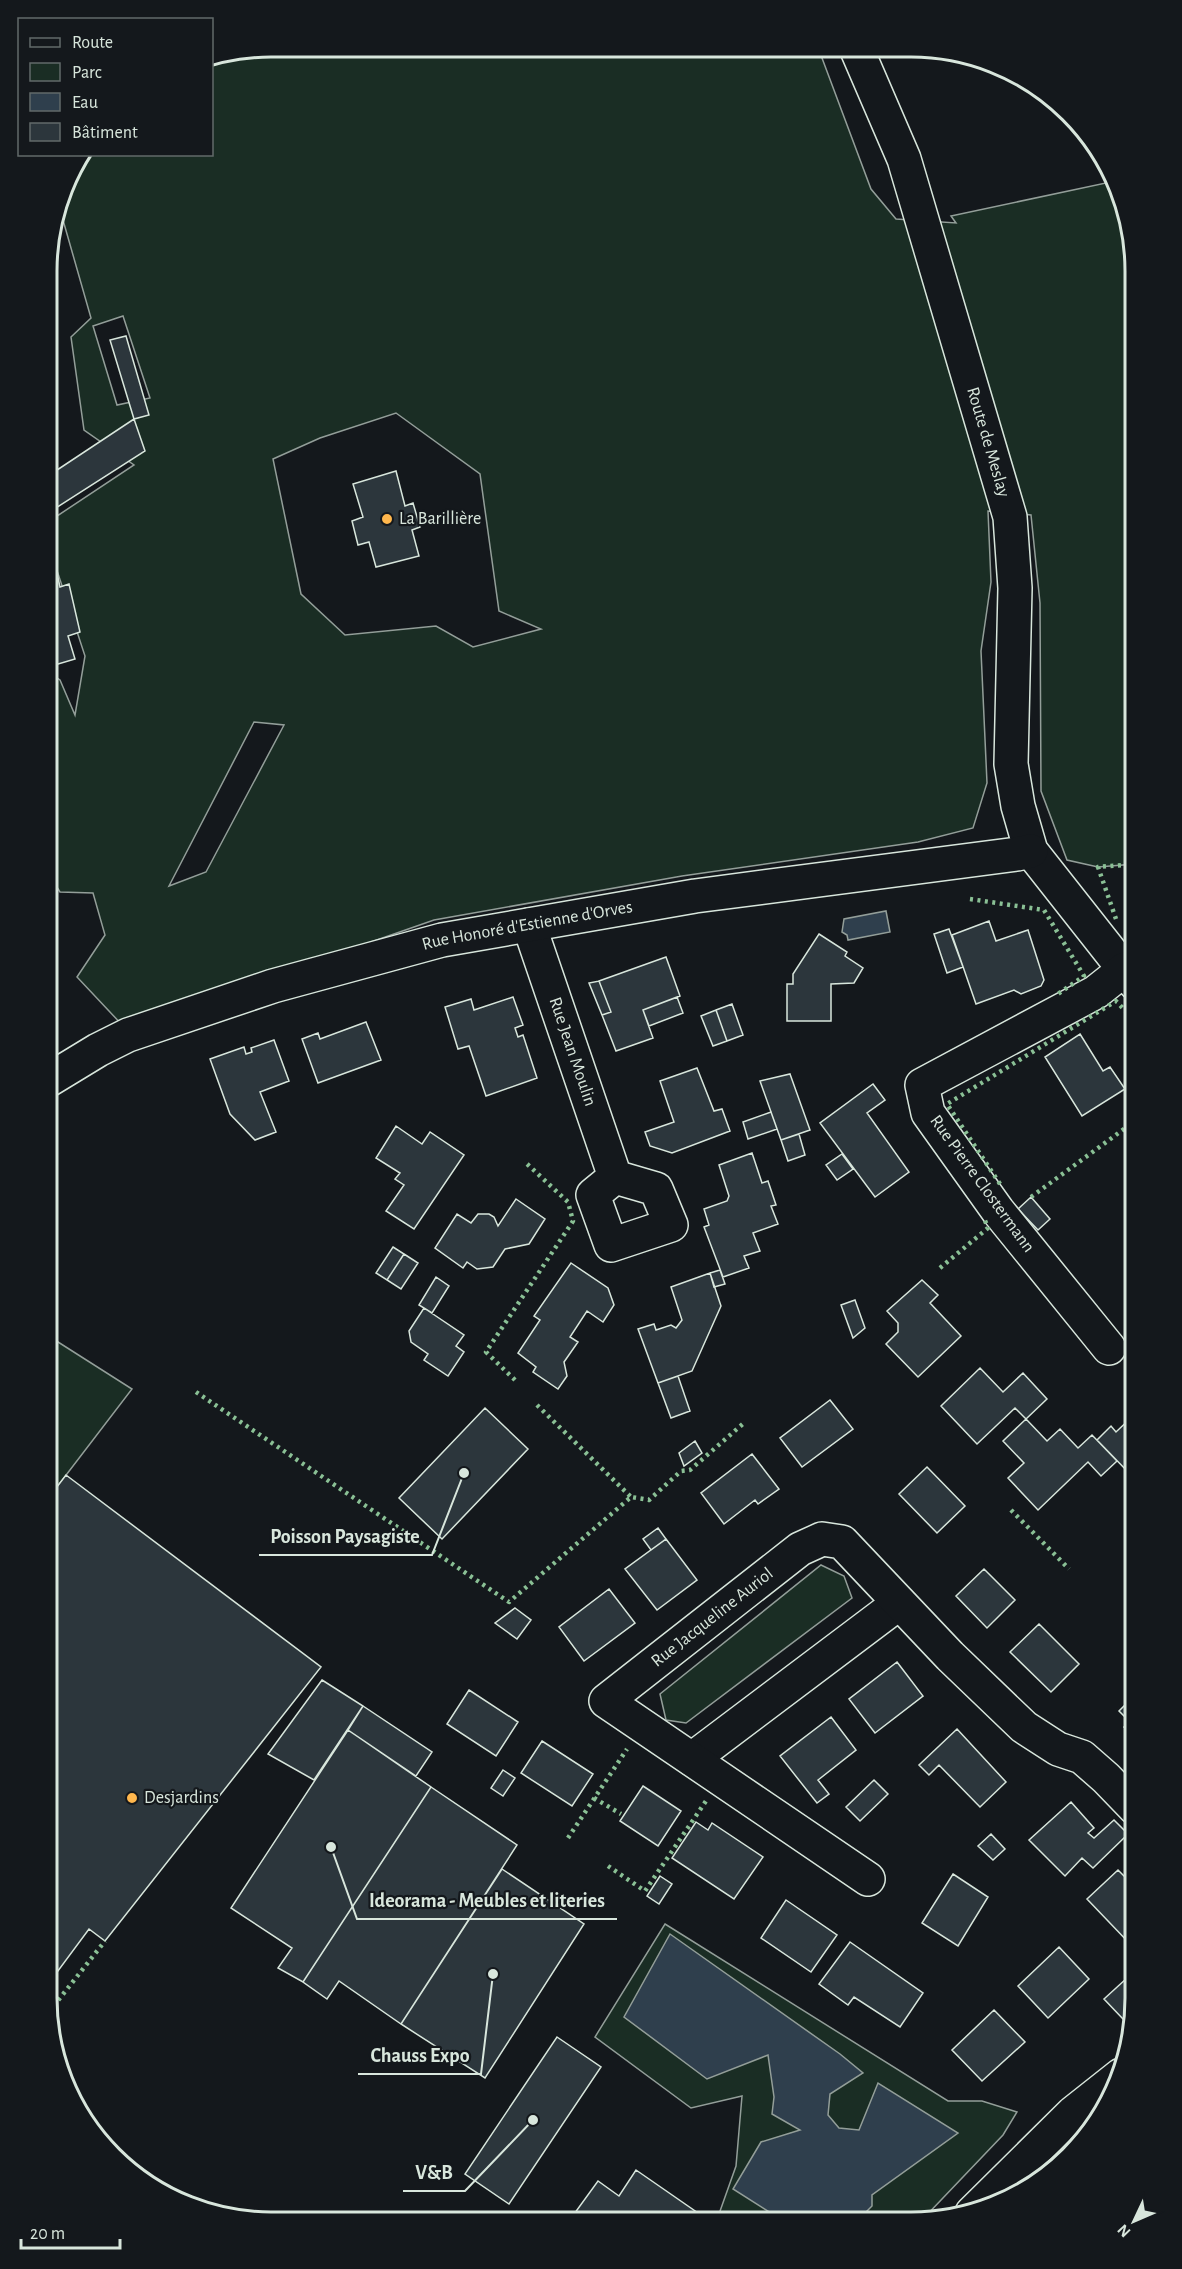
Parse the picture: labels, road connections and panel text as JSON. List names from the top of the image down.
{
  "streets": {
    "street": [
      "Route de Meslay",
      "Rue Honoré d'Estienne d'Orves",
      "Rue Jean Moulin",
      "Rue Pierre Clostermann",
      "Rue Jacqueline Auriol"
    ]
  },
  "crossings": [
    ["Route de Meslay", "Rue Honoré d'Estienne d'Orves"],
    ["Rue Honoré d'Estienne d'Orves", "Rue Jean Moulin"]
  ],
  "places": [
    "La Barillière",
    "Poisson Paysagiste",
    "Desjardins",
    "Ideorama - Meubles et literies",
    "Chauss Expo",
    "V&B"
  ],
  "legend": [
    "Route",
    "Parc",
    "Eau",
    "Bâtiment"
  ],
  "scale_bar": "20 m",
  "north": "bottom left"
}
